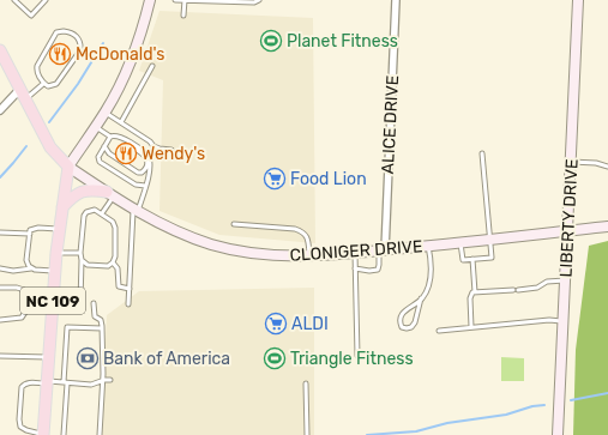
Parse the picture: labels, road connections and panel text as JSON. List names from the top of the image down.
{
  "streets": {
    "main road": ["NC 109"],
    "street": ["ALICE DRIVE", "LIBERTY DRIVE", "CLONIGER DRIVE"]
  },
  "crossings": [
    ["ALICE DRIVE", "CLONIGER DRIVE"],
    ["LIBERTY DRIVE", "CLONIGER DRIVE"],
    ["CLONIGER DRIVE", "NC 109"]
  ],
  "places": {
    "sports": ["Planet Fitness", "Triangle Fitness"],
    "restaurant": ["McDonald's", "Wendy's"],
    "supermarket": ["Food Lion", "ALDI"],
    "bank": ["Bank of America"]
  }
}
